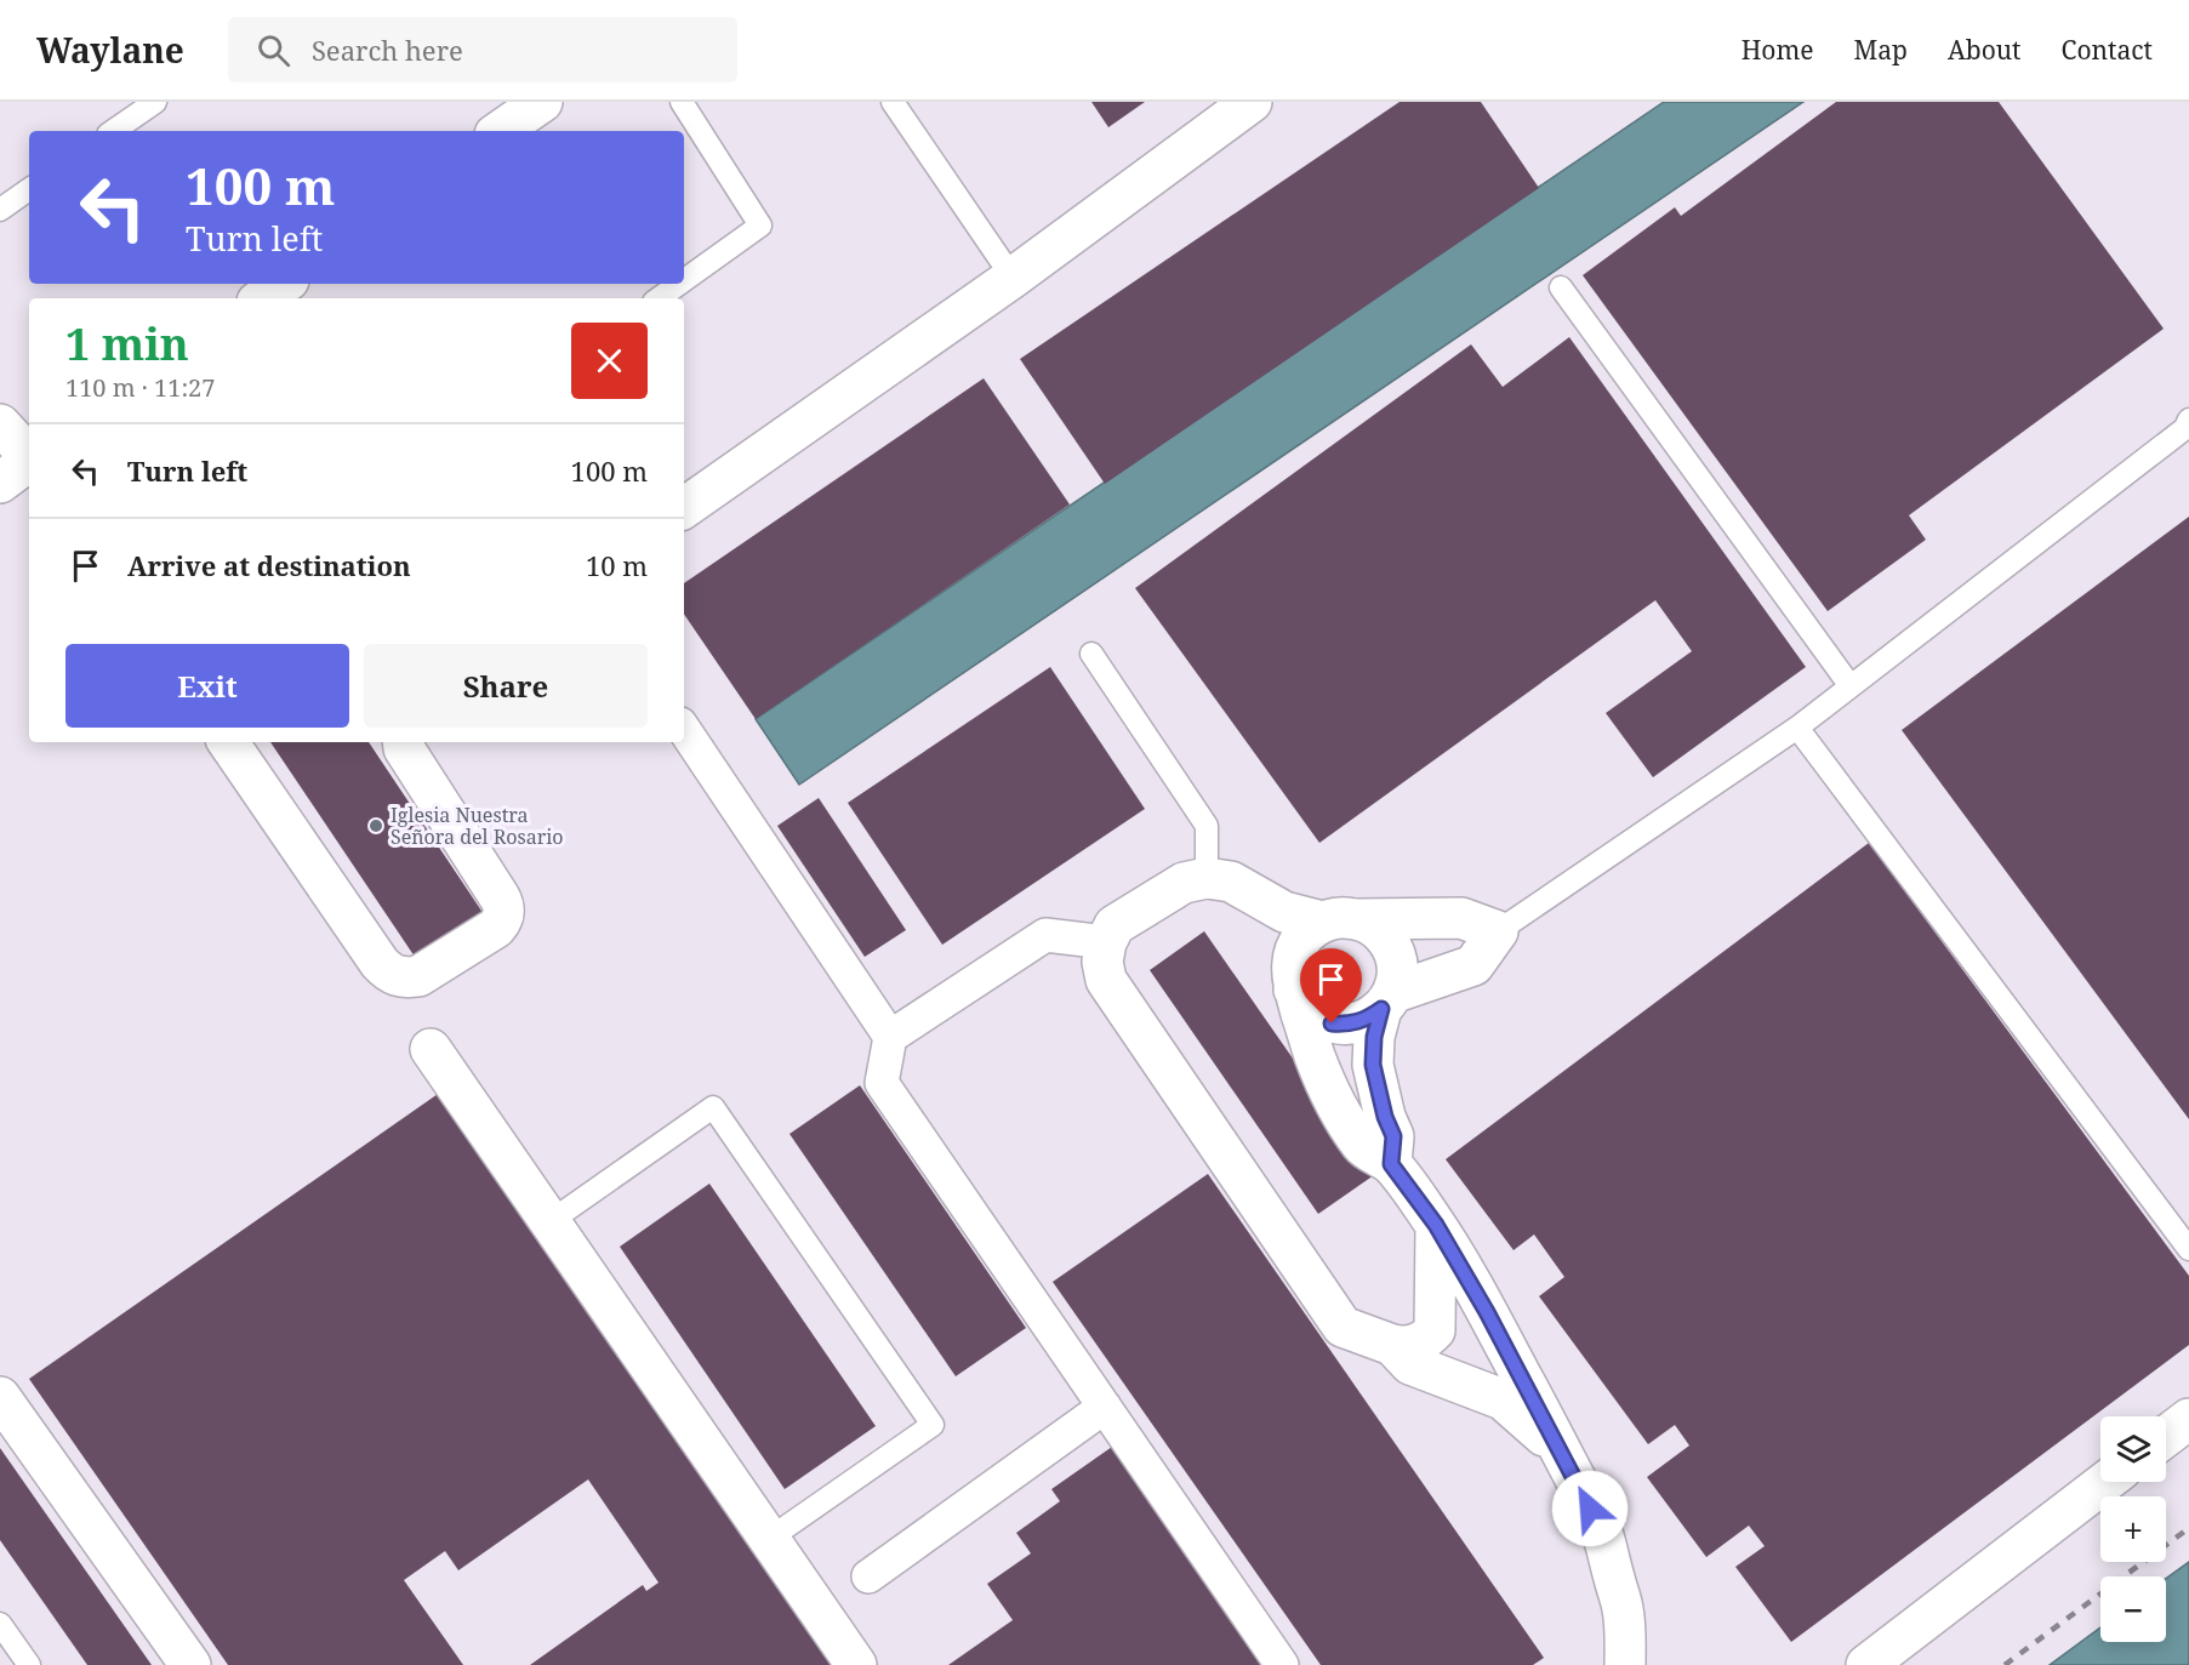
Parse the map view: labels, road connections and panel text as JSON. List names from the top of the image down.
{
  "places": ["Iglesia Nuestra Señora del Rosario"],
  "page": {
    "header": "Waylane",
    "search": "Search here",
    "nav": [
      "Home",
      "Map",
      "About",
      "Contact"
    ],
    "turn": ["100 m", "Turn left"],
    "heading": ["1 min", "110 m · 11:27"],
    "list": [
      {
        "name": "Turn left",
        "value": "100 m"
      },
      {
        "name": "Arrive at destination",
        "value": "10 m"
      }
    ],
    "buttons": ["Exit", "Share"],
    "map_buttons": ["+", "−"]
  }
}
